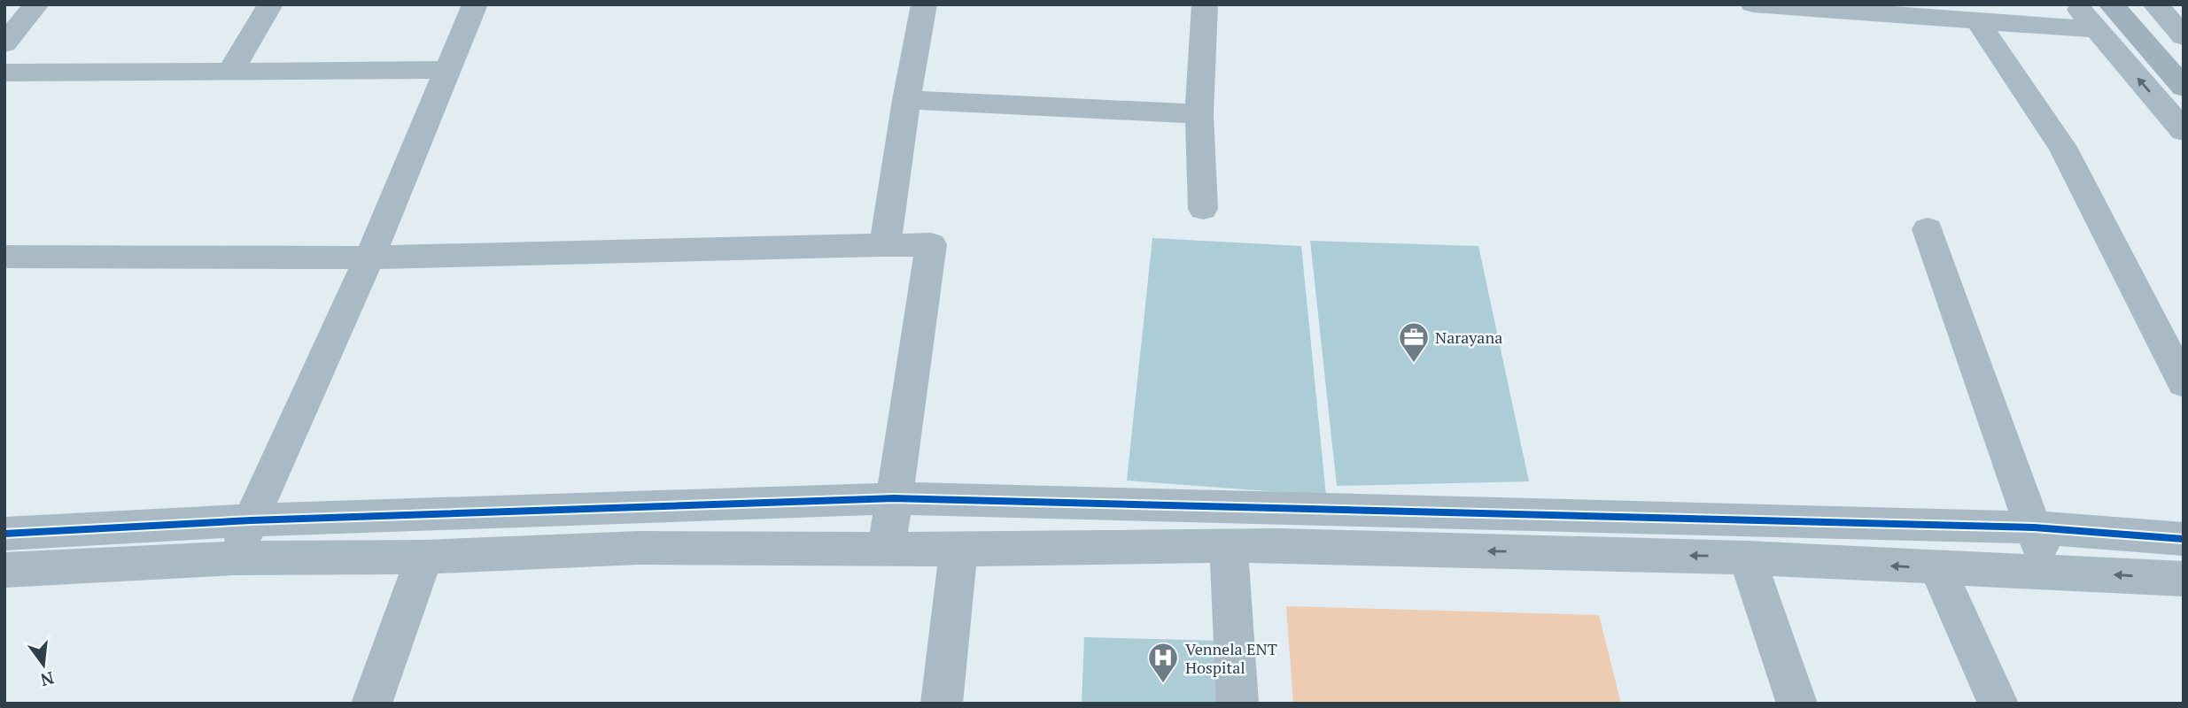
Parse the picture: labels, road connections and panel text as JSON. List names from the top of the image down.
{
  "places": {
    "office": ["Narayana"],
    "hospital": ["Vennela ENT Hospital"]
  },
  "north": "bottom"
}
